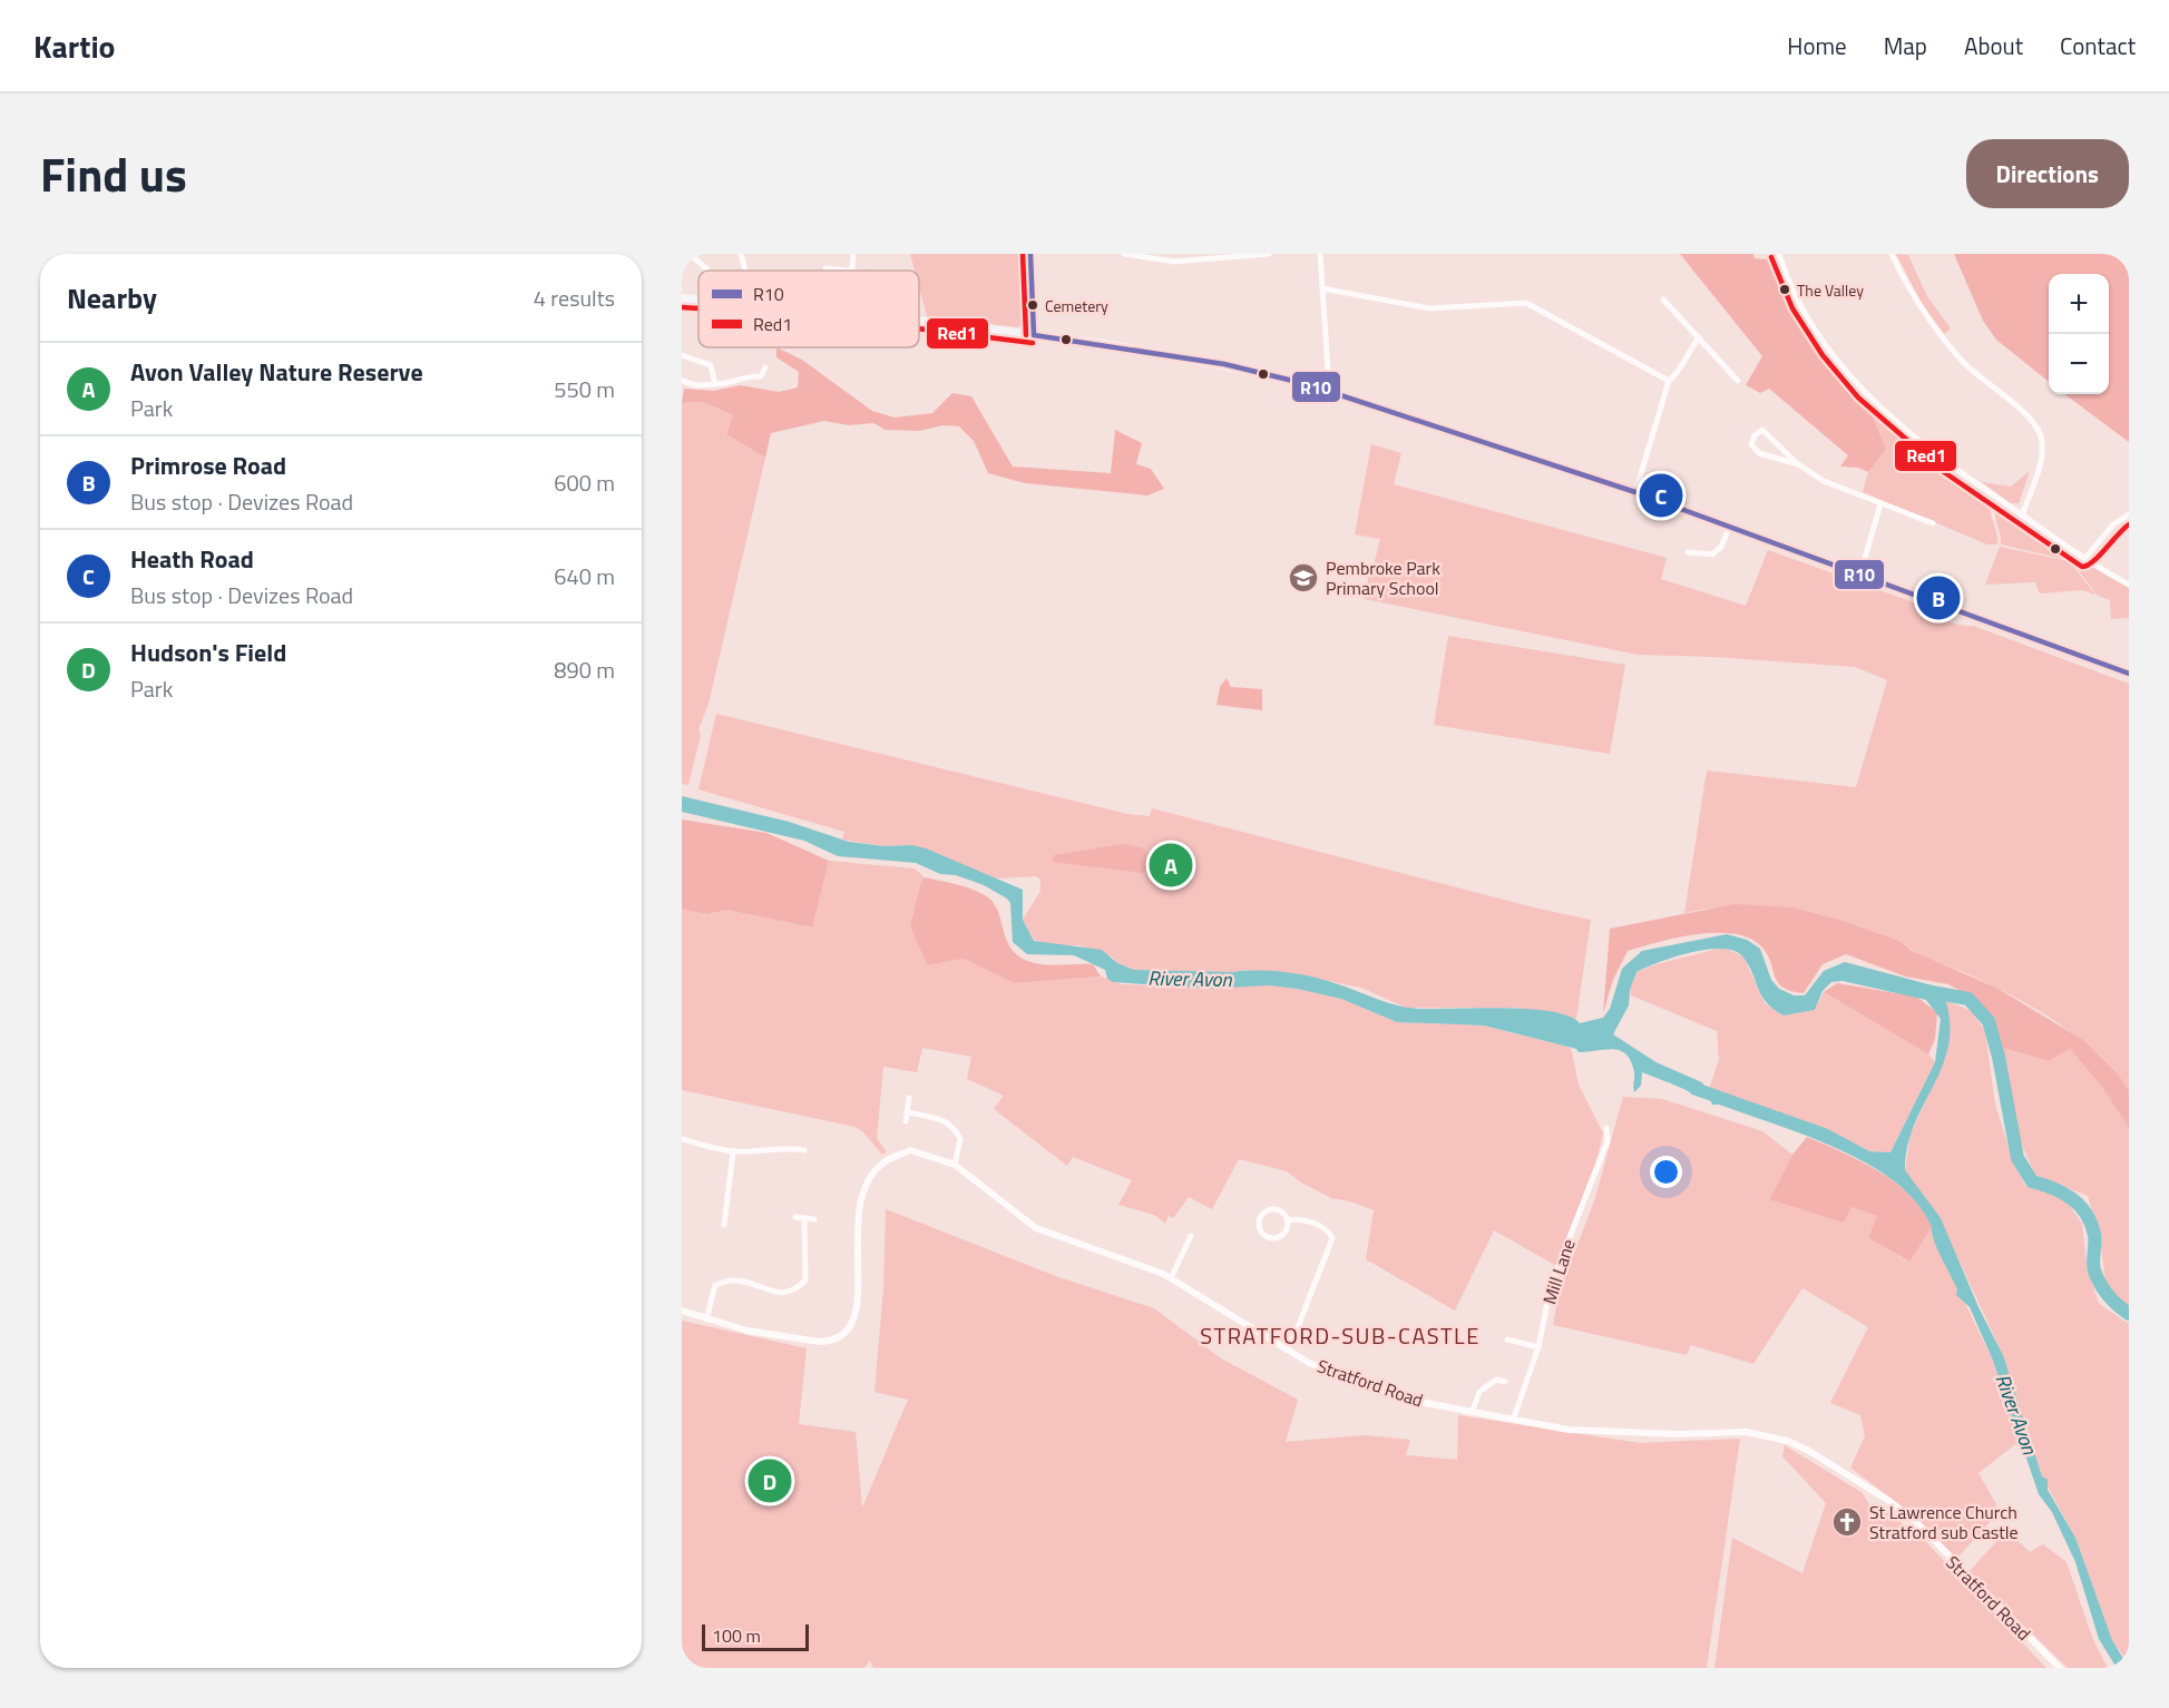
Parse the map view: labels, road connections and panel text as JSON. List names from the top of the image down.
{
  "streets": {
    "street": ["Mill Lane", "Stratford Road"]
  },
  "crossings": [
    ["Mill Lane", "Stratford Road"]
  ],
  "districts": ["STRATFORD-SUB-CASTLE"],
  "water": ["River Avon"],
  "places": {
    "other": ["The Valley", "Cemetery"],
    "school or university": ["Pembroke Park Primary School"],
    "church": ["St Lawrence Church Stratford sub Castle"]
  },
  "lines": ["transit line R10", "transit line Red1"],
  "legend": ["R10", "Red1"],
  "scale_bar": "100 m",
  "page": {
    "header": "Kartio",
    "nav": [
      "Home",
      "Map",
      "About",
      "Contact"
    ],
    "title": "Find us",
    "buttons": "Directions",
    "heading": ["Nearby", "4 results"],
    "map_buttons": ["+", "−"],
    "list": [
      {
        "mark": "A",
        "name": "Avon Valley Nature Reserve",
        "note": "Park",
        "value": "550 m"
      },
      {
        "mark": "B",
        "name": "Primrose Road",
        "note": "Bus stop · Devizes Road",
        "value": "600 m"
      },
      {
        "mark": "C",
        "name": "Heath Road",
        "note": "Bus stop · Devizes Road",
        "value": "640 m"
      },
      {
        "mark": "D",
        "name": "Hudson's Field",
        "note": "Park",
        "value": "890 m"
      }
    ],
    "pins": [
      "C",
      "B",
      "A",
      "D"
    ],
    "scale": "100 m"
  }
}
